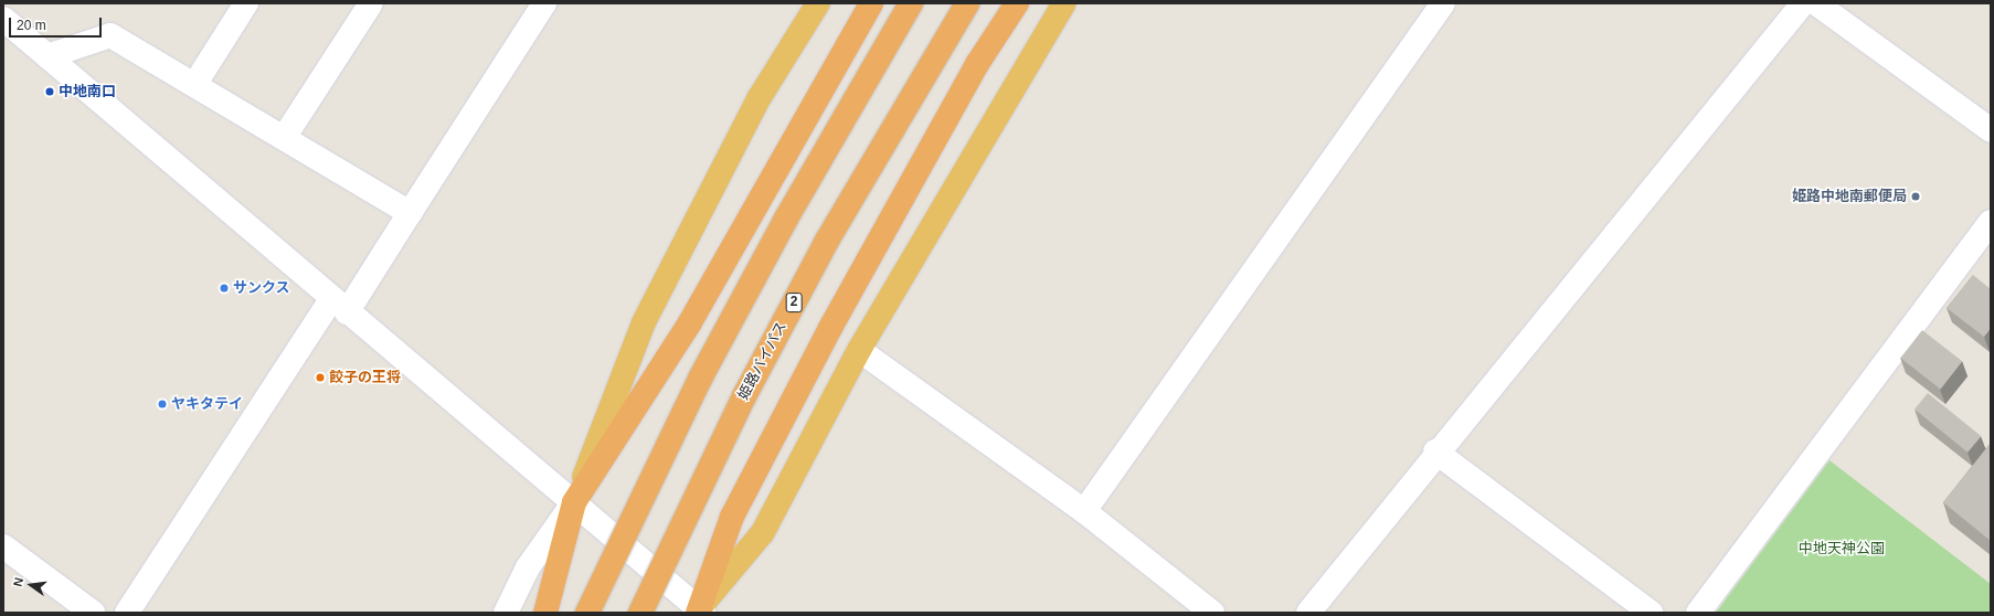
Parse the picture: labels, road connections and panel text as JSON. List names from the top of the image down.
{
  "streets": {
    "highway": ["2", "姫路バイパス"]
  },
  "parks": ["中地天神公園"],
  "places": [
    "中地南口",
    "姫路中地南郵便局",
    "サンクス",
    "餃子の王将",
    "ヤキタテイ"
  ],
  "scale_bar": "20 m",
  "north": "left"
}
